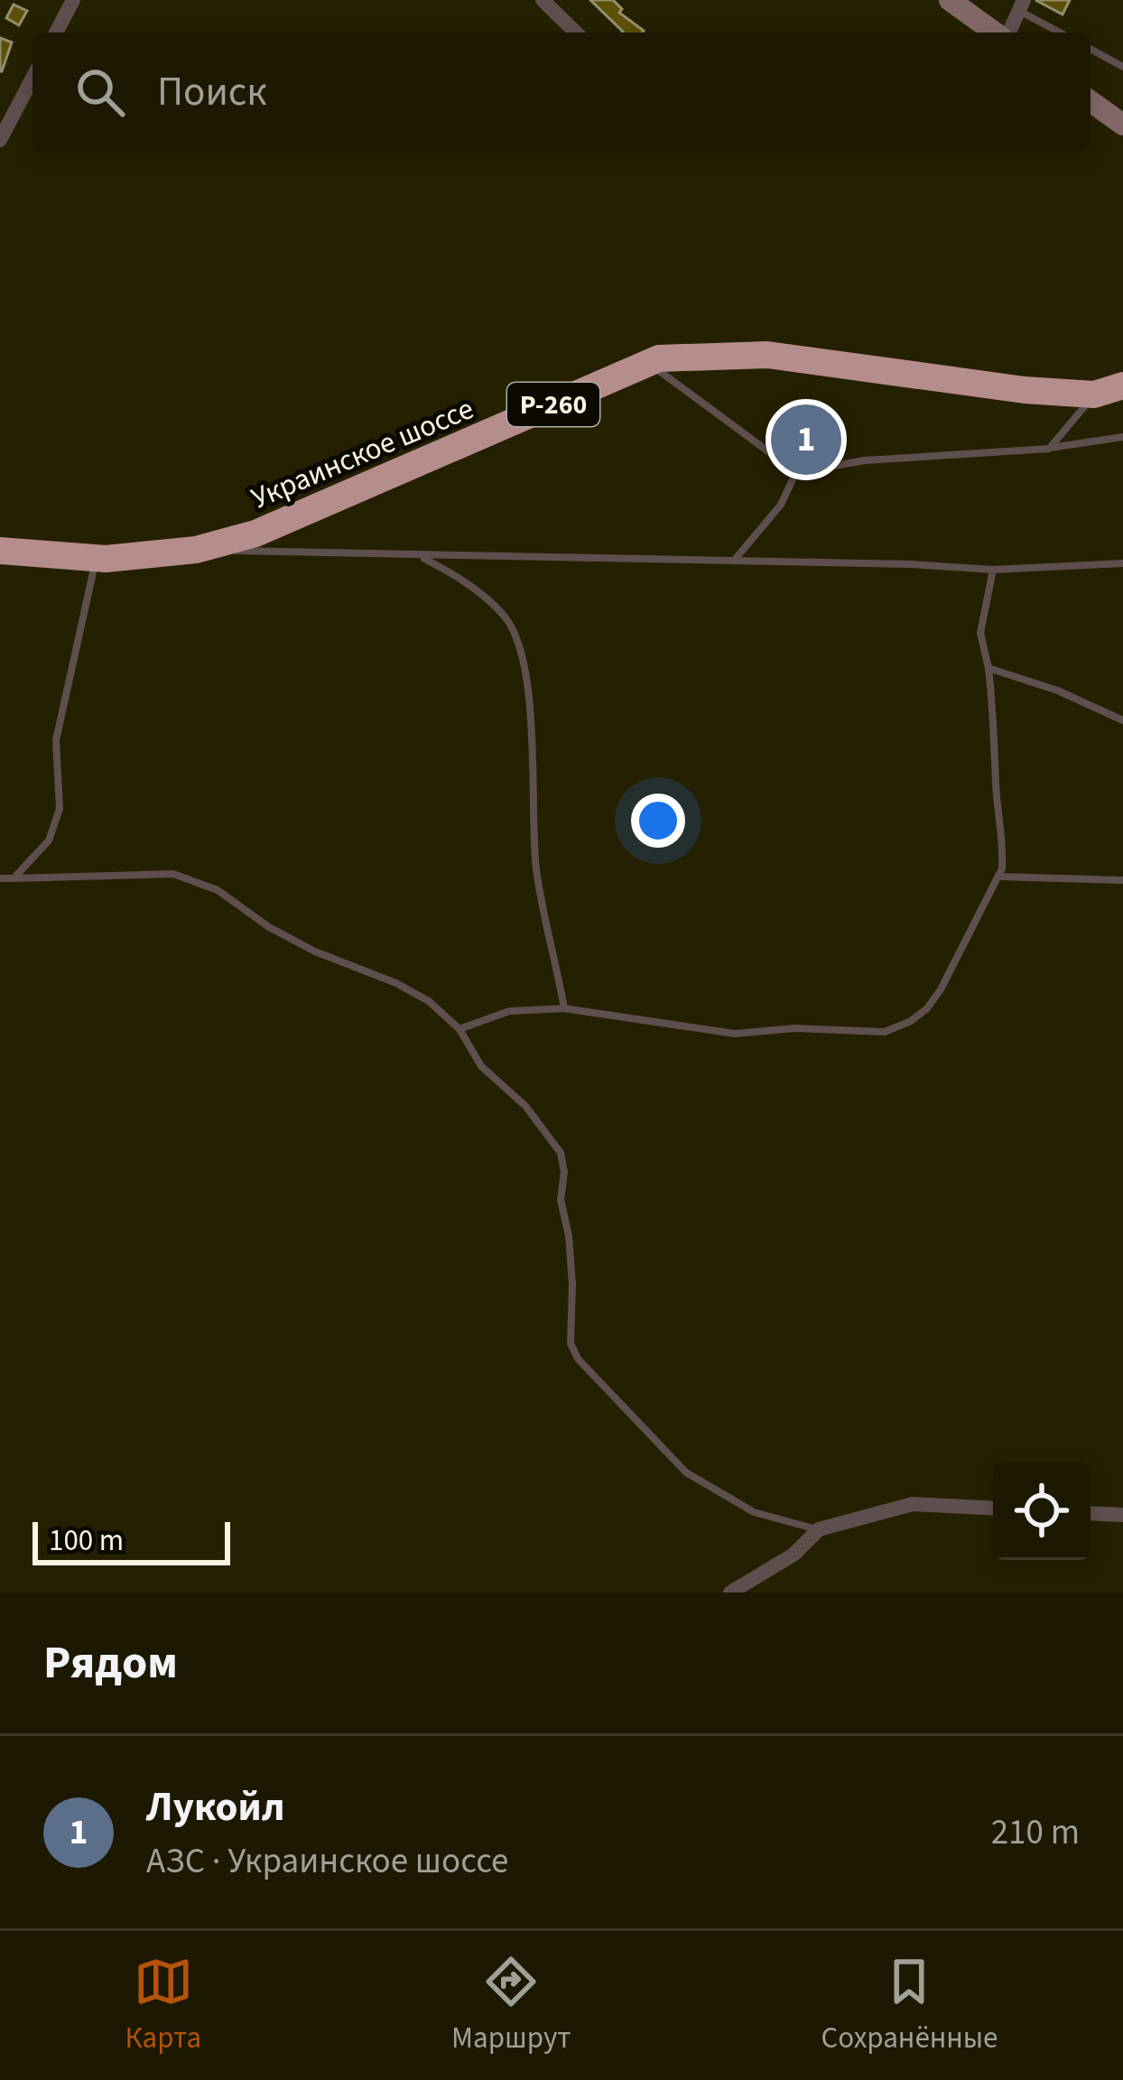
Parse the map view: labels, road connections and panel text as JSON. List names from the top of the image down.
{
  "streets": {
    "highway": ["Р-260", "Украинское шоссе"]
  },
  "scale_bar": "100 m",
  "page": {
    "search": "Поиск",
    "pins": "1",
    "scale": "100 m",
    "heading": "Рядом",
    "list": [
      {
        "mark": "1",
        "name": "Лукойл",
        "note": "АЗС · Украинское шоссе",
        "value": "210 m"
      }
    ],
    "nav": ["Карта", "Маршрут", "Сохранённые"]
  }
}
